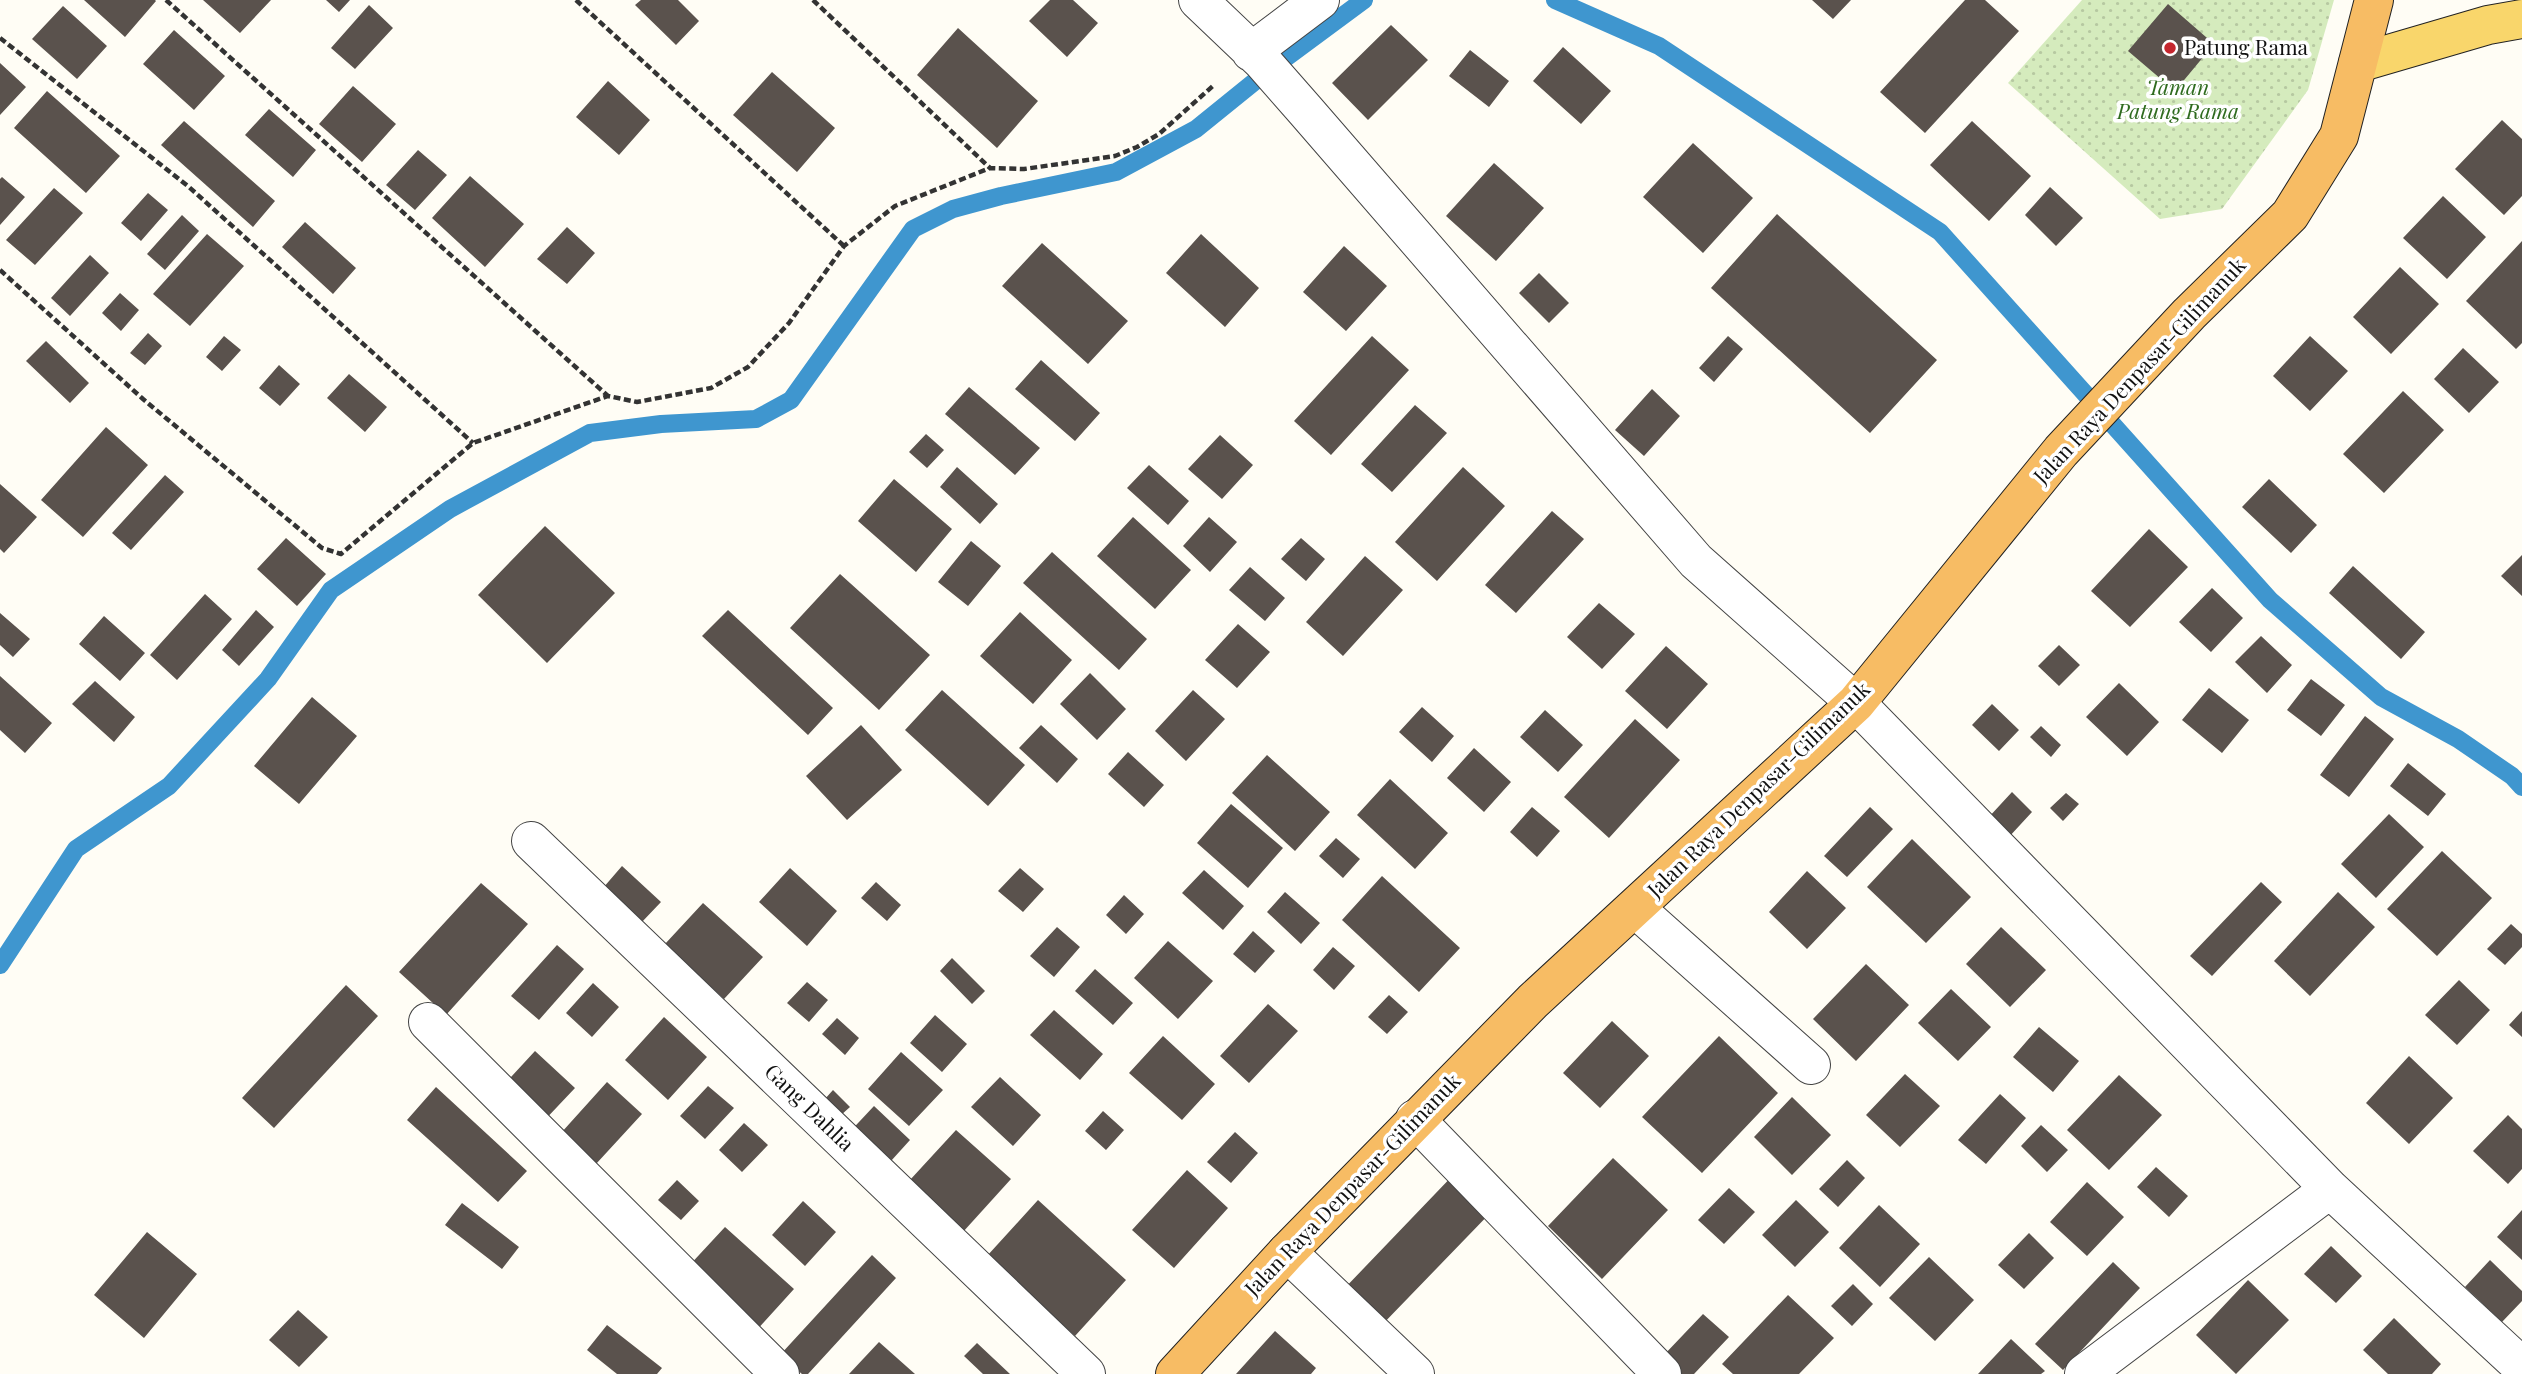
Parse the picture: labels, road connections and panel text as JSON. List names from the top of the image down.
{
  "streets": {
    "highway": ["Jalan Raya Denpasar-Gilimanuk"],
    "street": ["Gang Dahlia"]
  },
  "parks": ["Taman Patung Rama"],
  "places": ["Patung Rama"]
}
